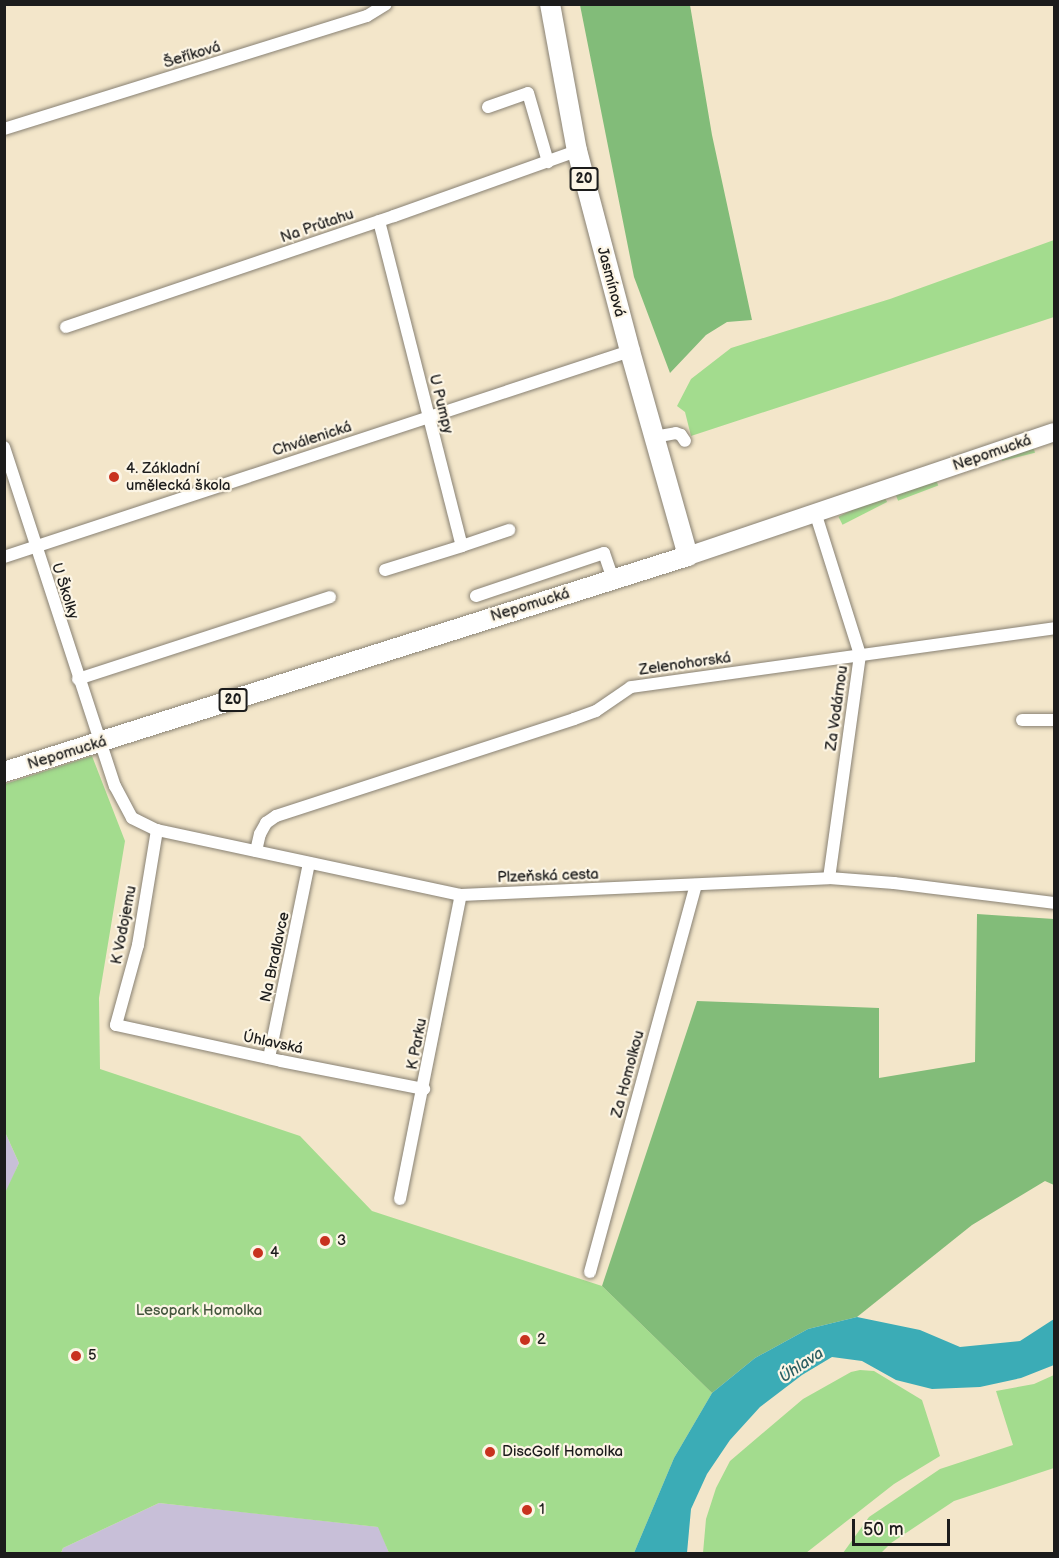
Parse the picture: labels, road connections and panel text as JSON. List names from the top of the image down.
{
  "streets": {
    "main road": ["20", "Jasmínová", "Nepomucká"],
    "street": [
      "Šeříková",
      "Na Průtahu",
      "U Pumpy",
      "Chválenická",
      "U Školky",
      "Zelenohorská",
      "Za Vodárnou",
      "Plzeňská cesta",
      "K Vodojemu",
      "Na Bradlavce",
      "Úhlavská",
      "K Parku",
      "Za Homolkou"
    ]
  },
  "crossings": [
    ["Na Průtahu", "Jasmínová"],
    ["Na Průtahu", "U Pumpy"],
    ["Jasmínová", "Chválenická"],
    ["Jasmínová", "Nepomucká"],
    ["U Pumpy", "Chválenická"],
    ["Chválenická", "U Školky"],
    ["Nepomucká", "U Školky"],
    ["Nepomucká", "Za Vodárnou"],
    ["Nepomucká", "Plzeňská cesta"],
    ["U Školky", "Plzeňská cesta"],
    ["Zelenohorská", "Za Vodárnou"],
    ["Zelenohorská", "Plzeňská cesta"],
    ["Za Vodárnou", "Plzeňská cesta"],
    ["Plzeňská cesta", "K Vodojemu"],
    ["Plzeňská cesta", "Na Bradlavce"],
    ["Plzeňská cesta", "K Parku"],
    ["Plzeňská cesta", "Za Homolkou"],
    ["K Vodojemu", "Úhlavská"],
    ["Na Bradlavce", "Úhlavská"],
    ["Úhlavská", "K Parku"]
  ],
  "water": ["Úhlava"],
  "parks": ["Lesopark Homolka"],
  "places": [
    "4. Základní umělecká škola",
    "3",
    "4",
    "2",
    "5",
    "DiscGolf Homolka",
    "1"
  ],
  "scale_bar": "50 m"
}
